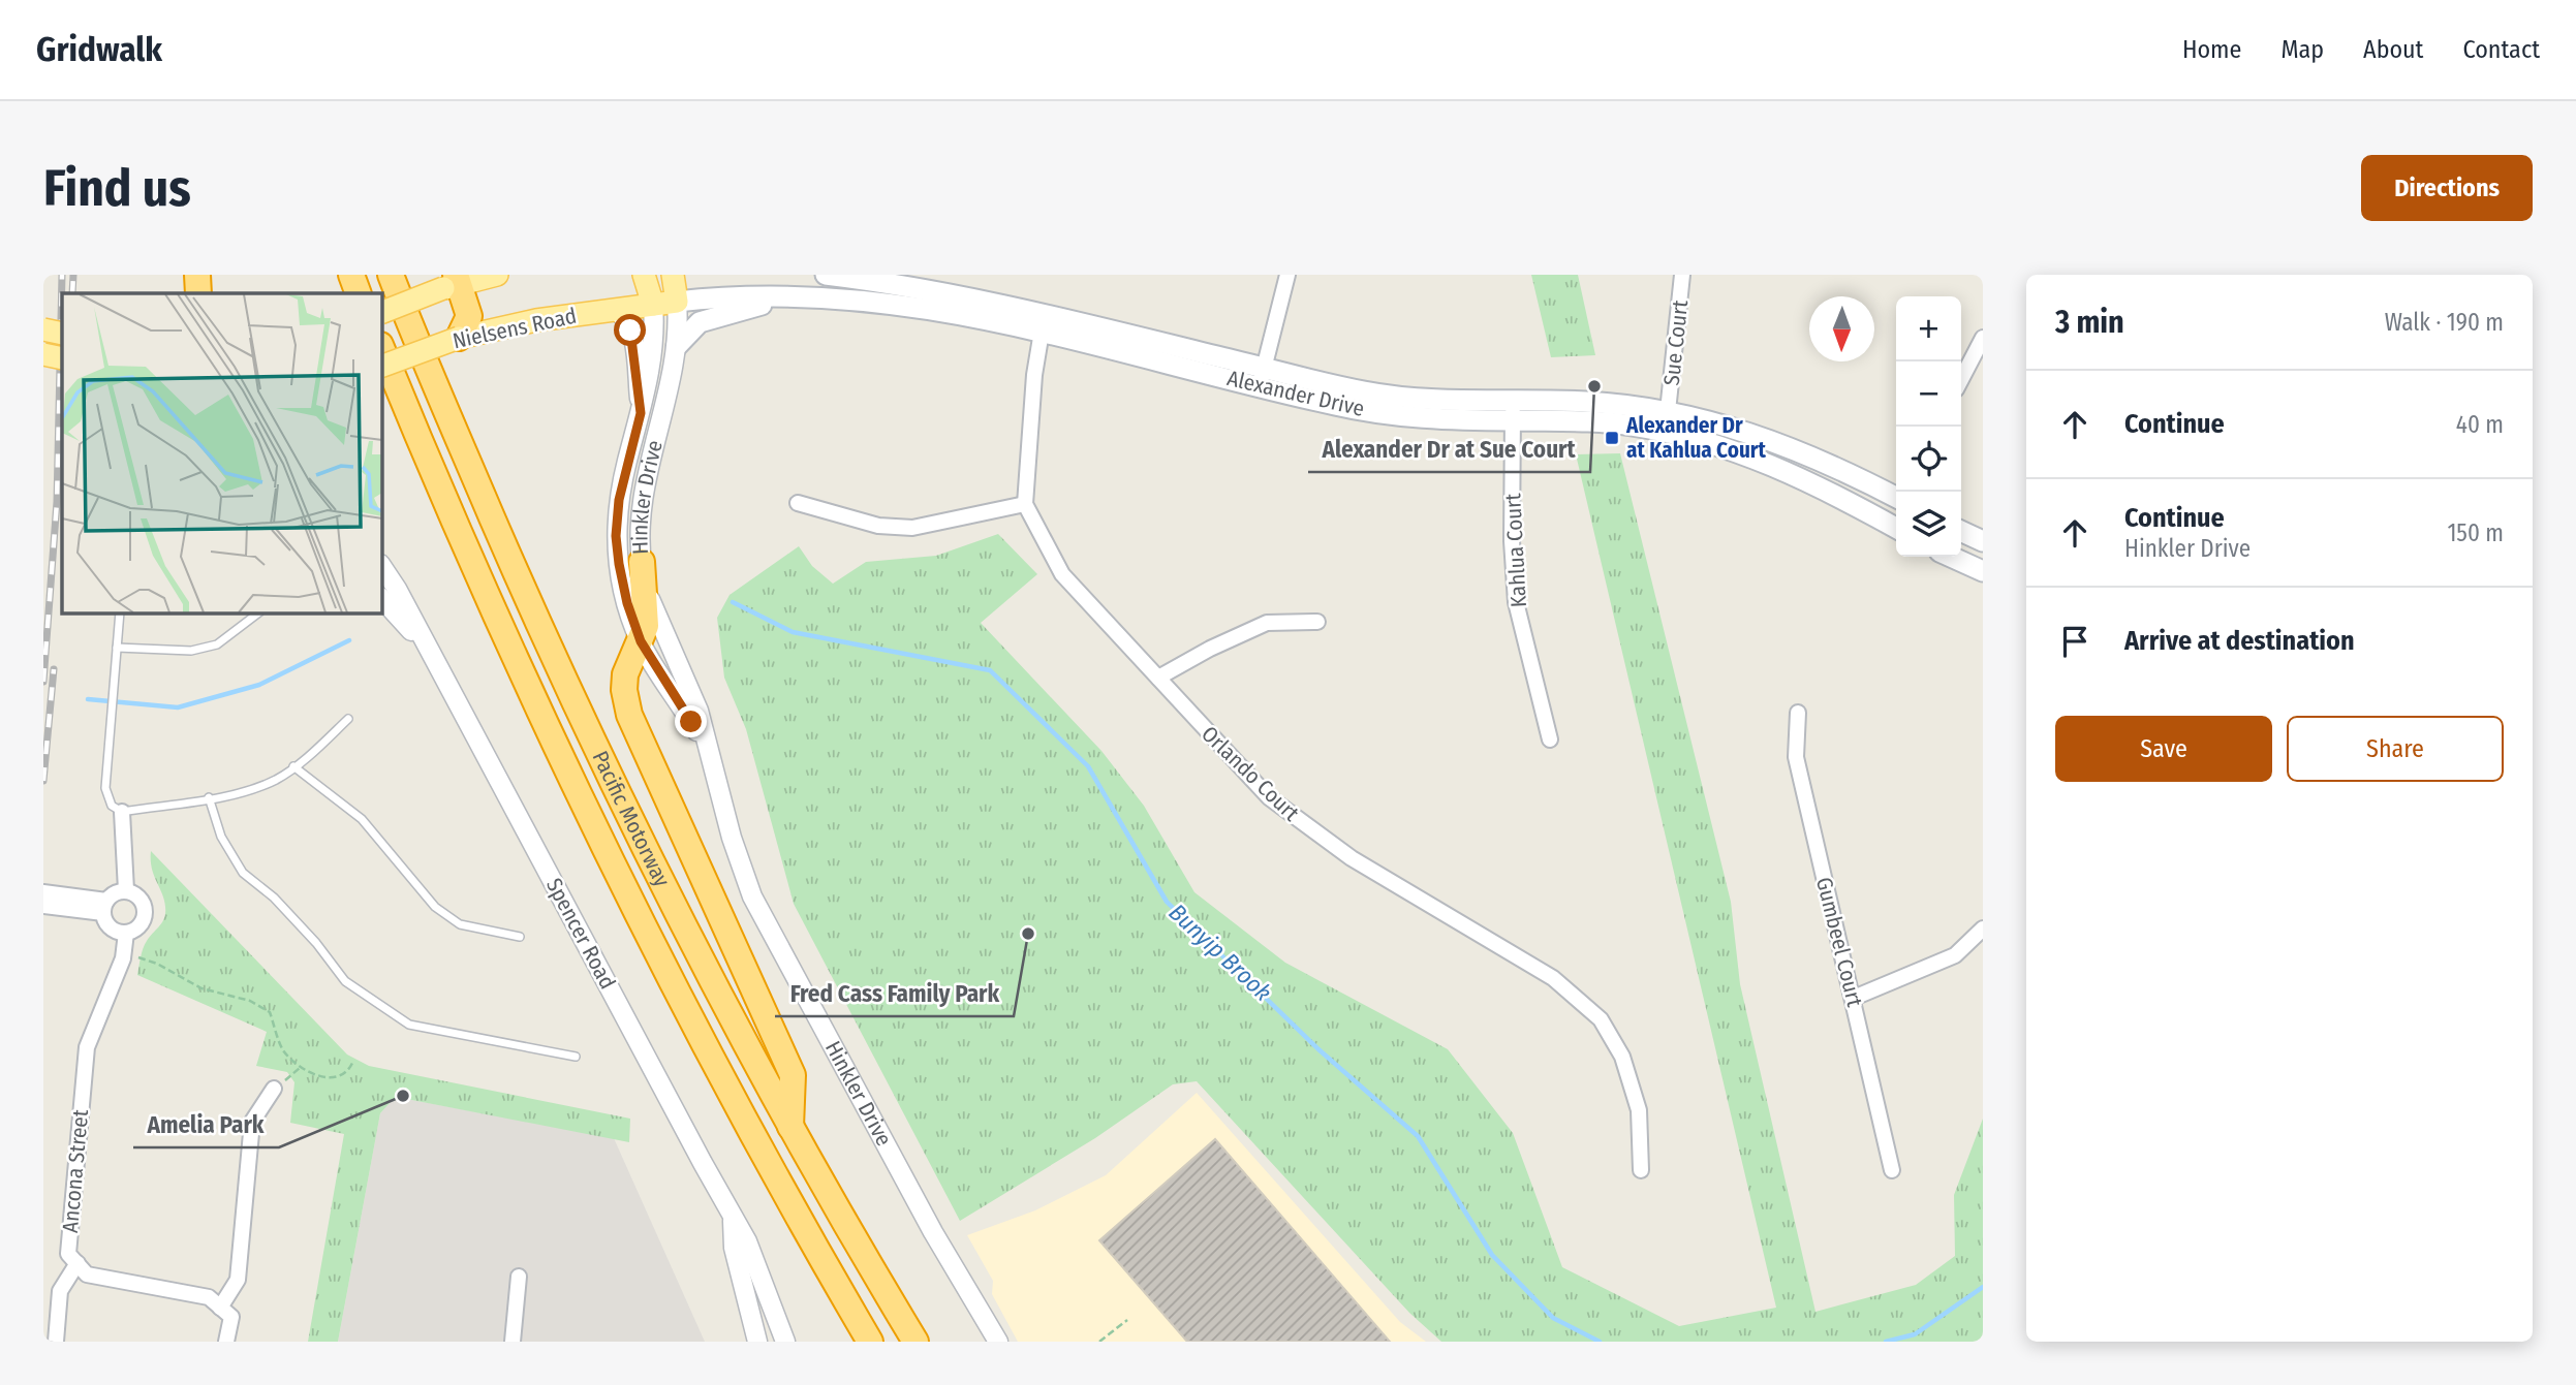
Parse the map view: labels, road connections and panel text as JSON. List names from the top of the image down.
{
  "streets": {
    "highway": ["Pacific Motorway"],
    "main road": ["Nielsens Road", "Alexander Drive", "Hinkler Drive"],
    "street": [
      "Sue Court",
      "Kahlua Court",
      "Orlando Court",
      "Spencer Road",
      "Gumbeel Court",
      "Ancona Street"
    ]
  },
  "crossings": [
    ["Nielsens Road", "Alexander Drive"],
    ["Nielsens Road", "Hinkler Drive"],
    ["Sue Court", "Alexander Drive"],
    ["Alexander Drive", "Hinkler Drive"],
    ["Alexander Drive", "Kahlua Court"]
  ],
  "water": ["Bunyip Brook"],
  "places": {
    "other": ["Alexander Dr at Sue Court", "Fred Cass Family Park", "Amelia Park"],
    "transit": ["Alexander Dr at Kahlua Court"]
  },
  "north": "bottom",
  "page": {
    "header": "Gridwalk",
    "nav": [
      "Home",
      "Map",
      "About",
      "Contact"
    ],
    "buttons": [
      "Directions",
      ["Save", "Share"]
    ],
    "title": "Find us",
    "heading": ["3 min", "Walk · 190 m"],
    "map_buttons": ["+", "−"],
    "list": [
      ["Continue", "40 m"],
      ["Continue", "Hinkler Drive", "150 m"],
      "Arrive at destination"
    ]
  }
}
